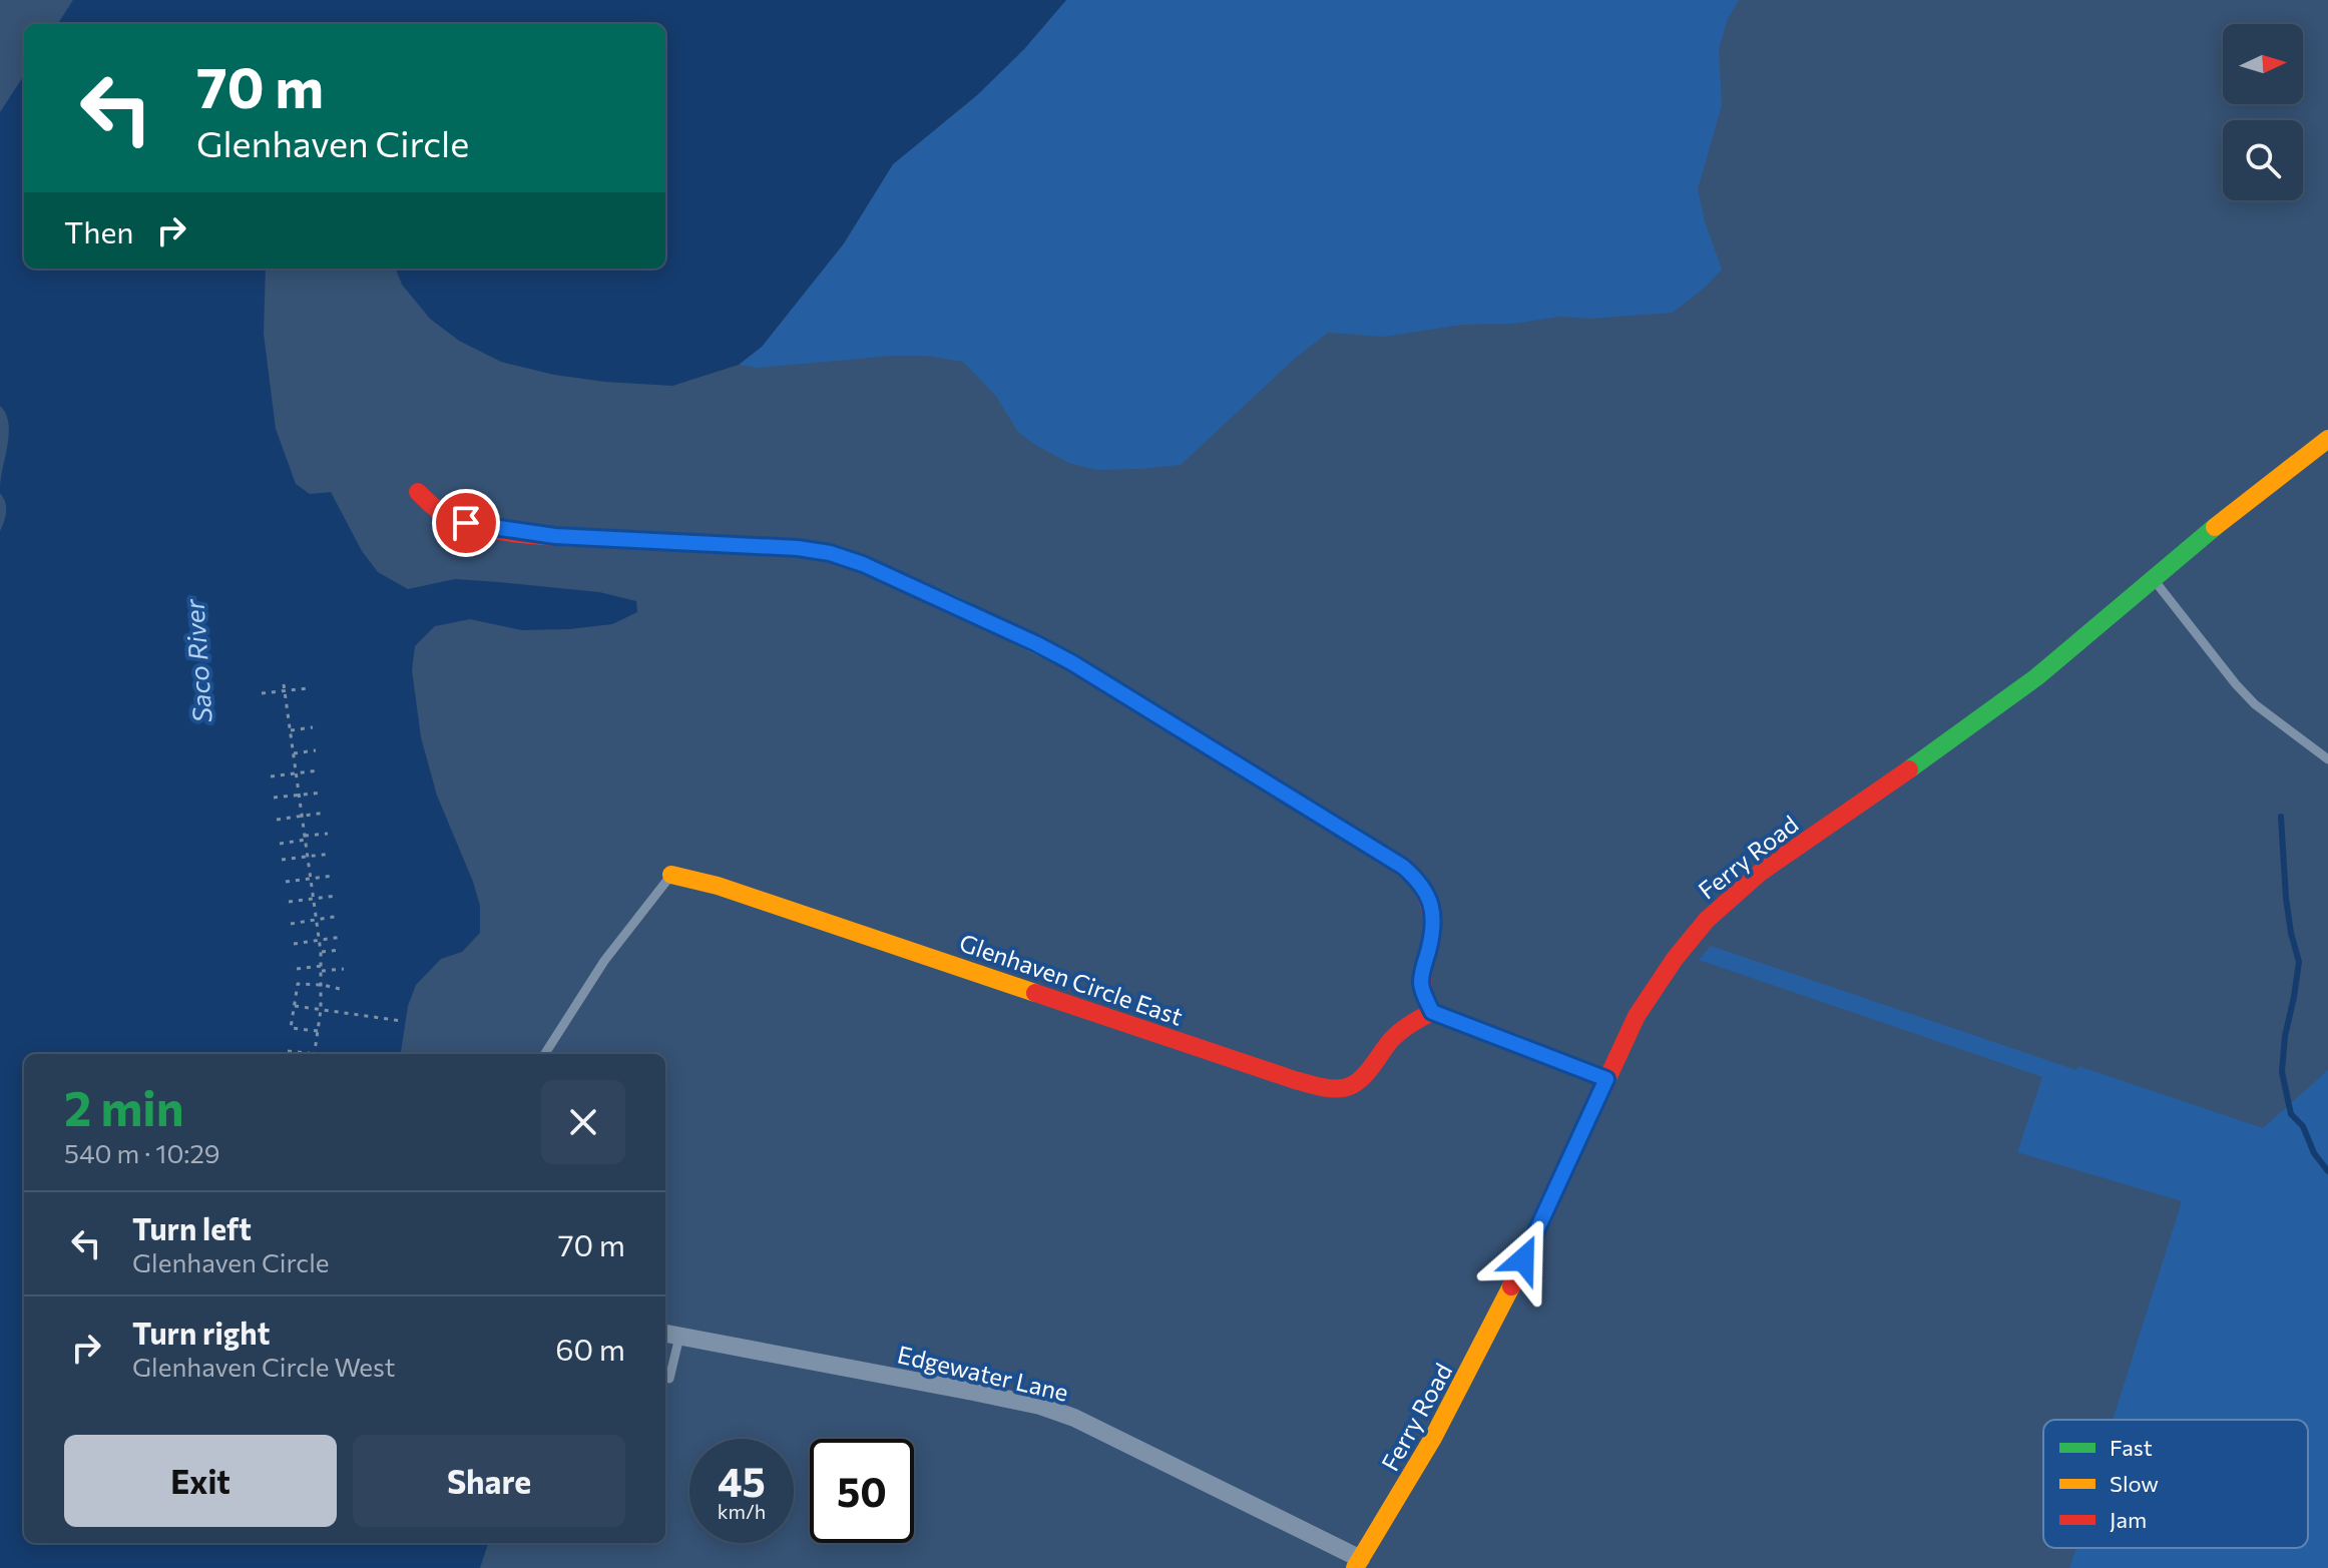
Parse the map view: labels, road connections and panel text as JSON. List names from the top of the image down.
{
  "streets": {
    "street": ["Ferry Road", "Glenhaven Circle East", "Edgewater Lane"]
  },
  "crossings": [
    ["Ferry Road", "Edgewater Lane"]
  ],
  "water": ["Saco River"],
  "legend": ["Fast", "Slow", "Jam"],
  "north": "right",
  "page": {
    "turn": ["70 m", "Glenhaven Circle"],
    "then": "Then",
    "heading": ["2 min", "540 m · 10:29"],
    "list": [
      {
        "name": "Turn left",
        "note": "Glenhaven Circle",
        "value": "70 m"
      },
      {
        "name": "Turn right",
        "note": "Glenhaven Circle West",
        "value": "60 m"
      }
    ],
    "buttons": ["Exit", "Share"],
    "speed": "45 km/h",
    "limit": "50"
  }
}
